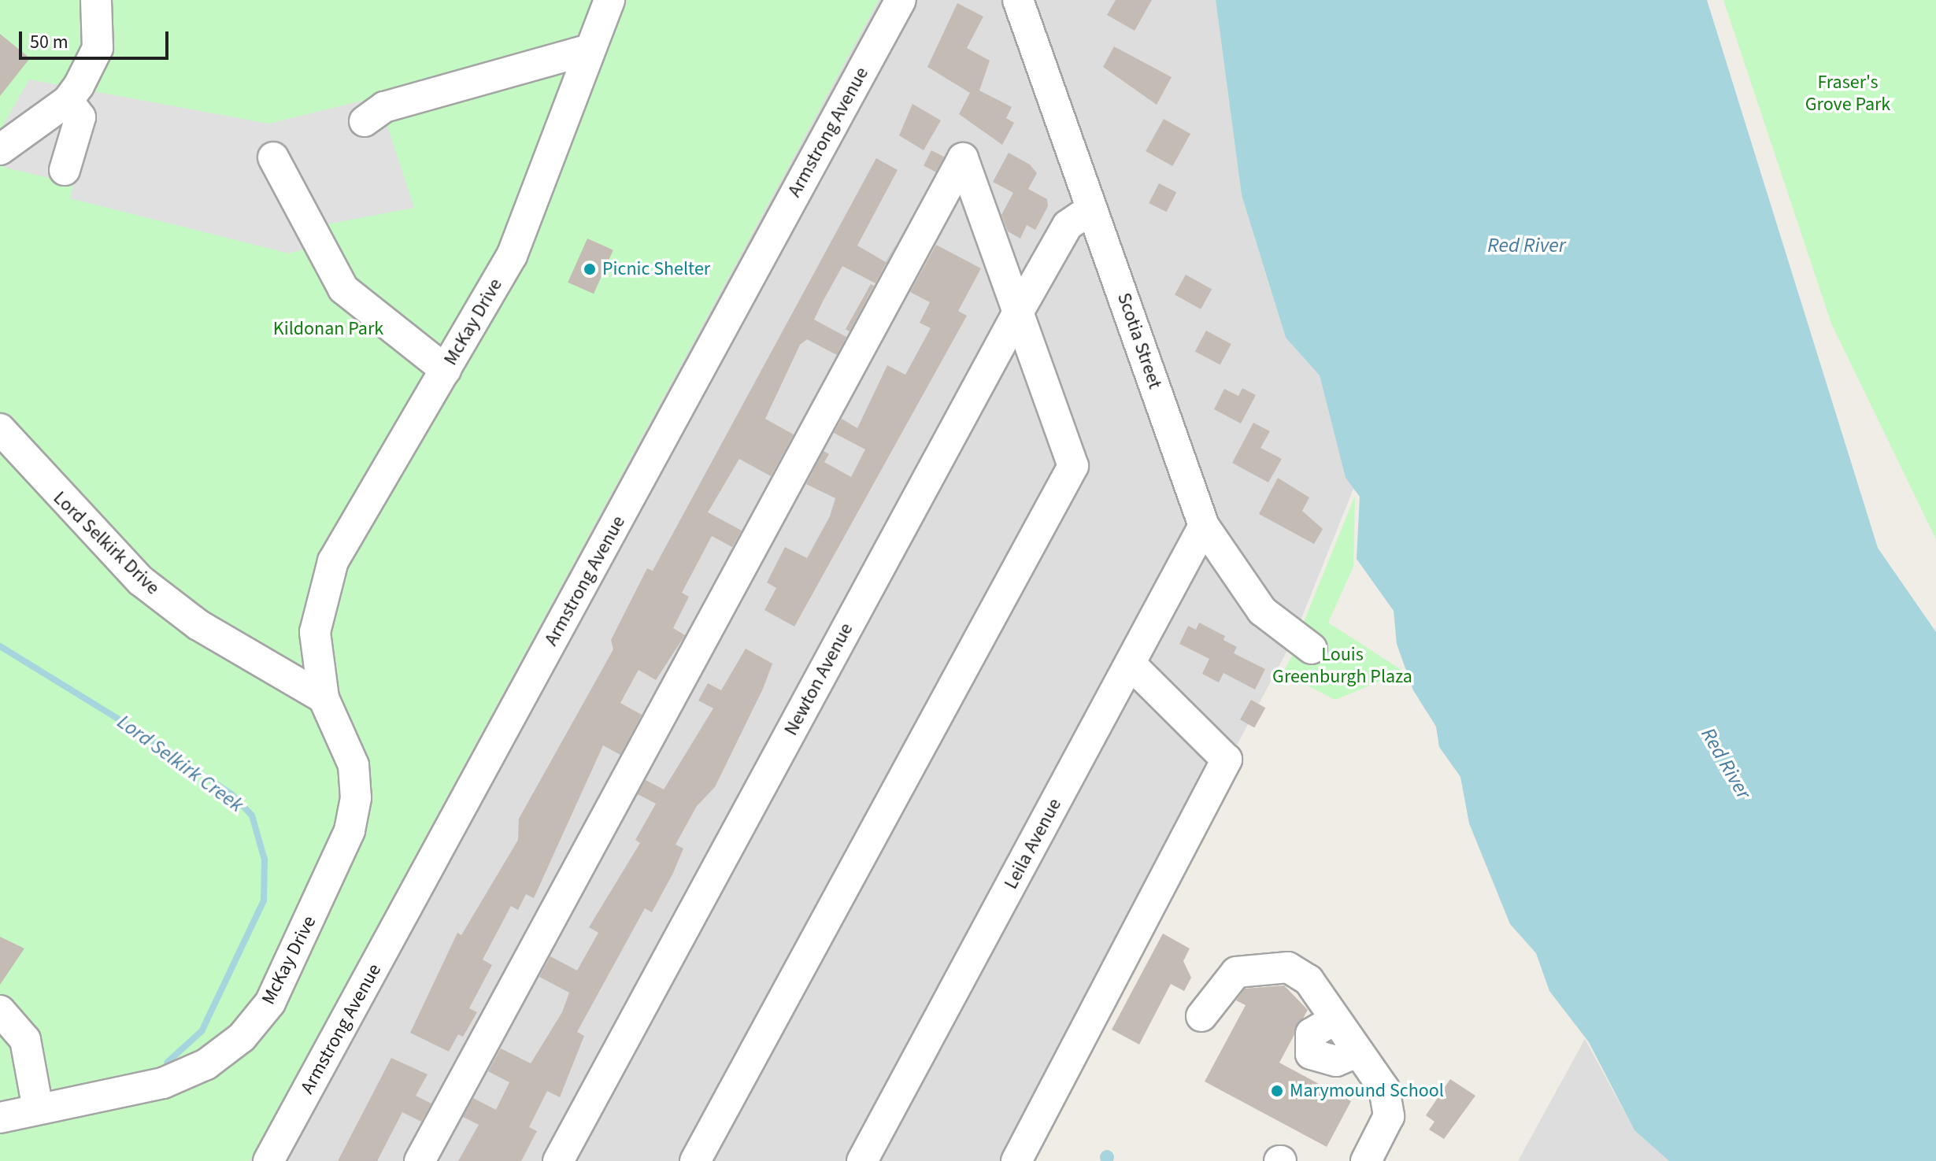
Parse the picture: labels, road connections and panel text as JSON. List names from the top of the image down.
{
  "streets": {
    "street": [
      "Armstrong Avenue",
      "McKay Drive",
      "Scotia Street",
      "Lord Selkirk Drive",
      "Newton Avenue",
      "Leila Avenue"
    ]
  },
  "crossings": [
    ["McKay Drive", "Lord Selkirk Drive"],
    ["Scotia Street", "Newton Avenue"],
    ["Scotia Street", "Leila Avenue"]
  ],
  "water": ["Red River", "Lord Selkirk Creek"],
  "parks": ["Fraser's Grove Park", "Kildonan Park", "Louis Greenburgh Plaza"],
  "places": ["Picnic Shelter", "Marymound School"],
  "scale_bar": "50 m"
}
